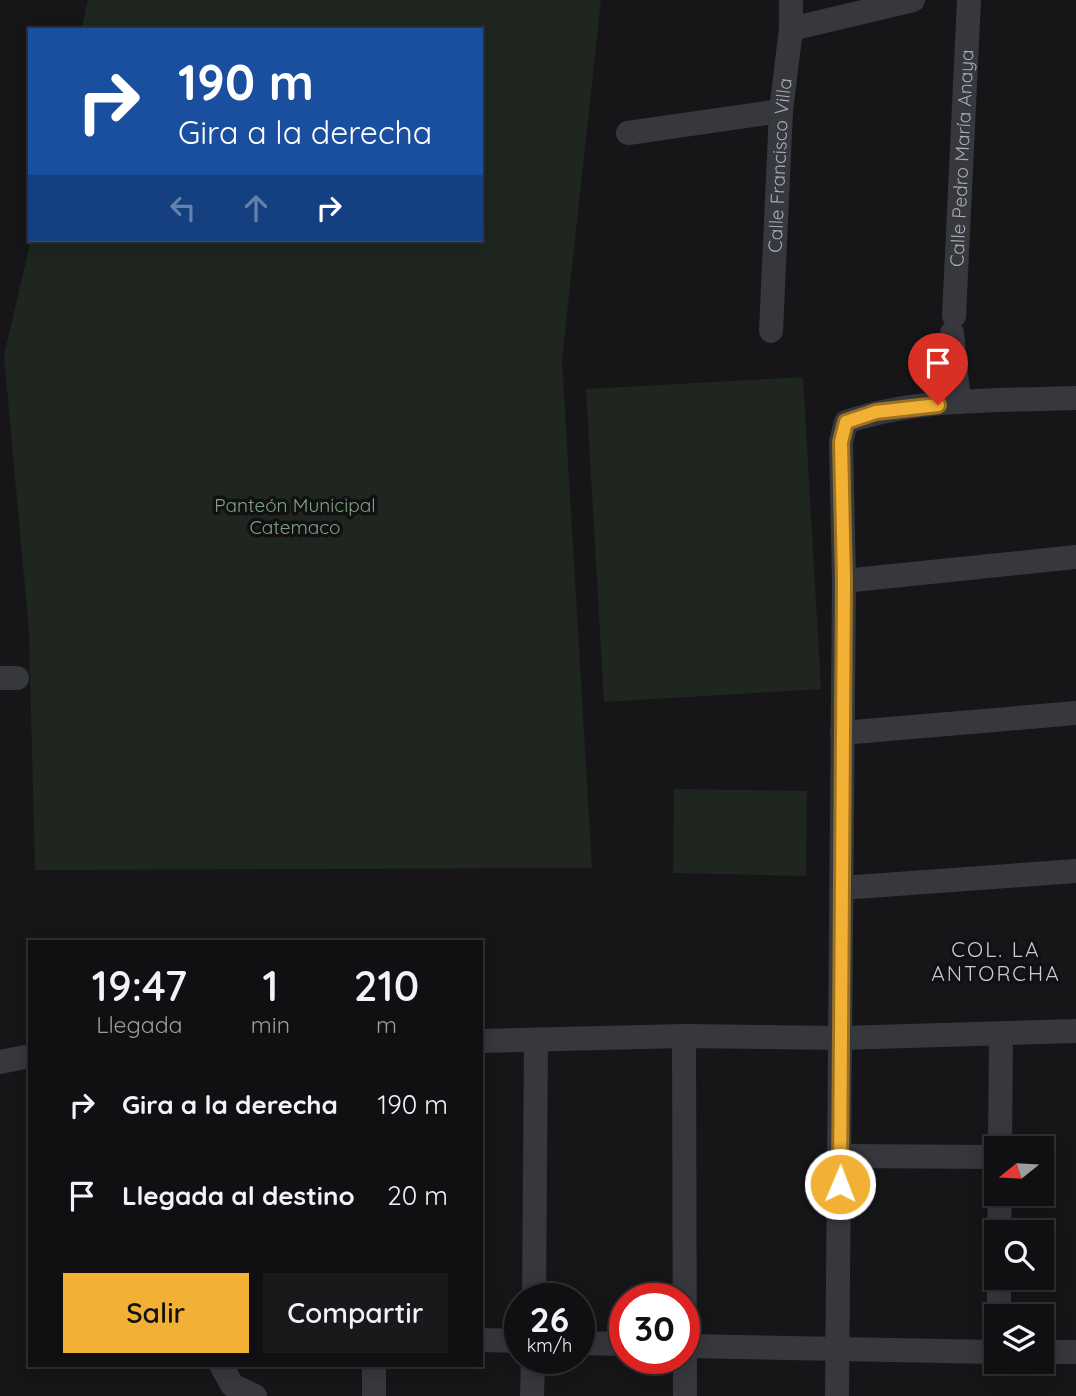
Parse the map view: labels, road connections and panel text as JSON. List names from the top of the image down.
{
  "streets": {
    "street": ["Calle Pedro María Anaya", "Calle Francisco Villa"]
  },
  "districts": ["COL. LA ANTORCHA"],
  "parks": ["Panteón Municipal Catemaco"],
  "north": "left",
  "page": {
    "turn": ["190 m", "Gira a la derecha"],
    "eta": [
      "19:47",
      "Llegada",
      "1",
      "min",
      "210",
      "m"
    ],
    "list": [
      {
        "name": "Gira a la derecha",
        "value": "190 m"
      },
      {
        "name": "Llegada al destino",
        "value": "20 m"
      }
    ],
    "buttons": ["Salir", "Compartir"],
    "speed": "26 km/h",
    "limit": "30"
  }
}
